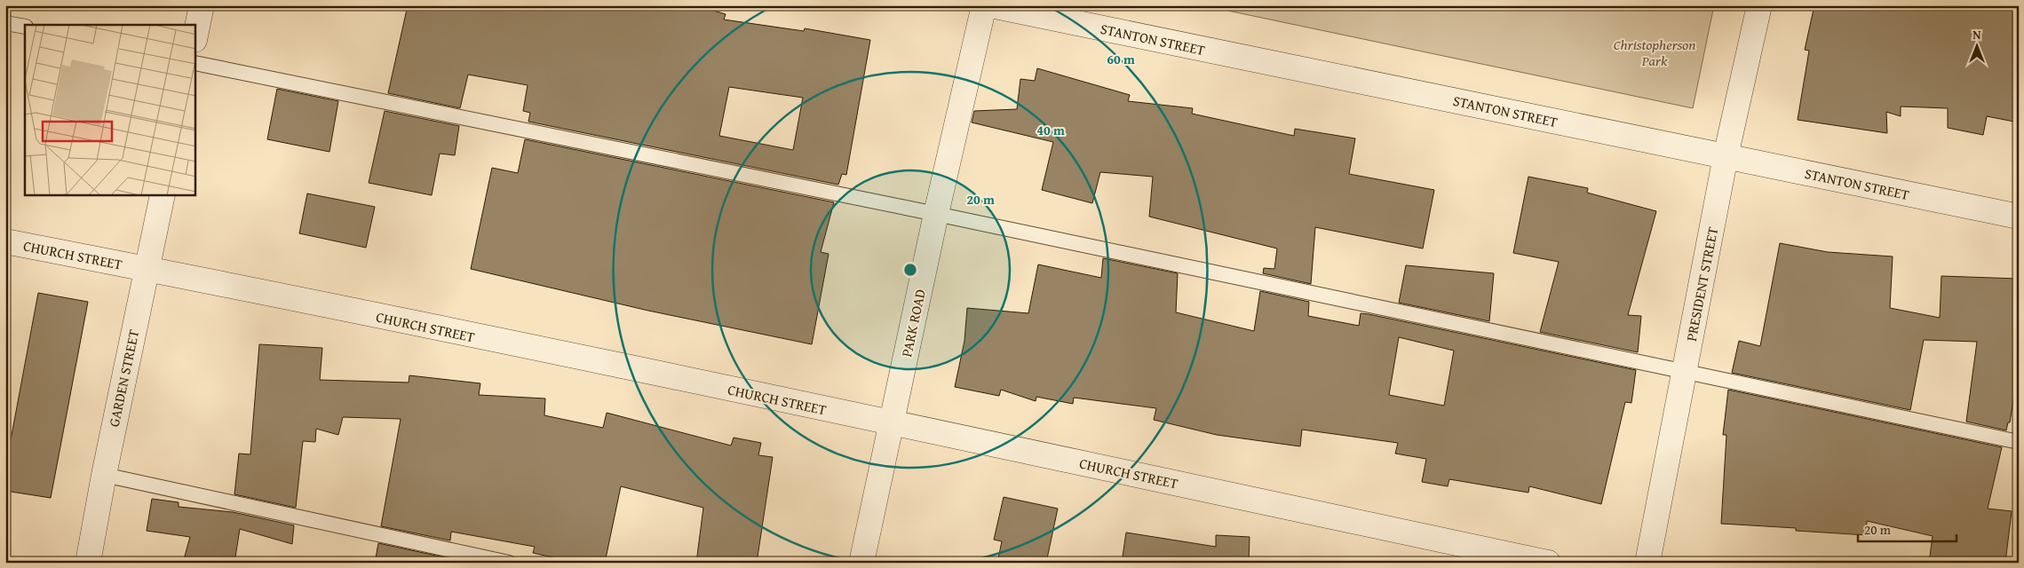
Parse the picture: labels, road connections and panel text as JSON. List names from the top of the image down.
{
  "streets": {
    "street": [
      "STANTON STREET",
      "CHURCH STREET",
      "PRESIDENT STREET",
      "PARK ROAD",
      "GARDEN STREET"
    ]
  },
  "crossings": [
    ["STANTON STREET", "PRESIDENT STREET"],
    ["CHURCH STREET", "PARK ROAD"],
    ["CHURCH STREET", "GARDEN STREET"]
  ],
  "parks": ["Christopherson Park"],
  "scale_bar": "20 m",
  "north": "top",
  "rings": ["60 m", "40 m", "20 m"]
}
